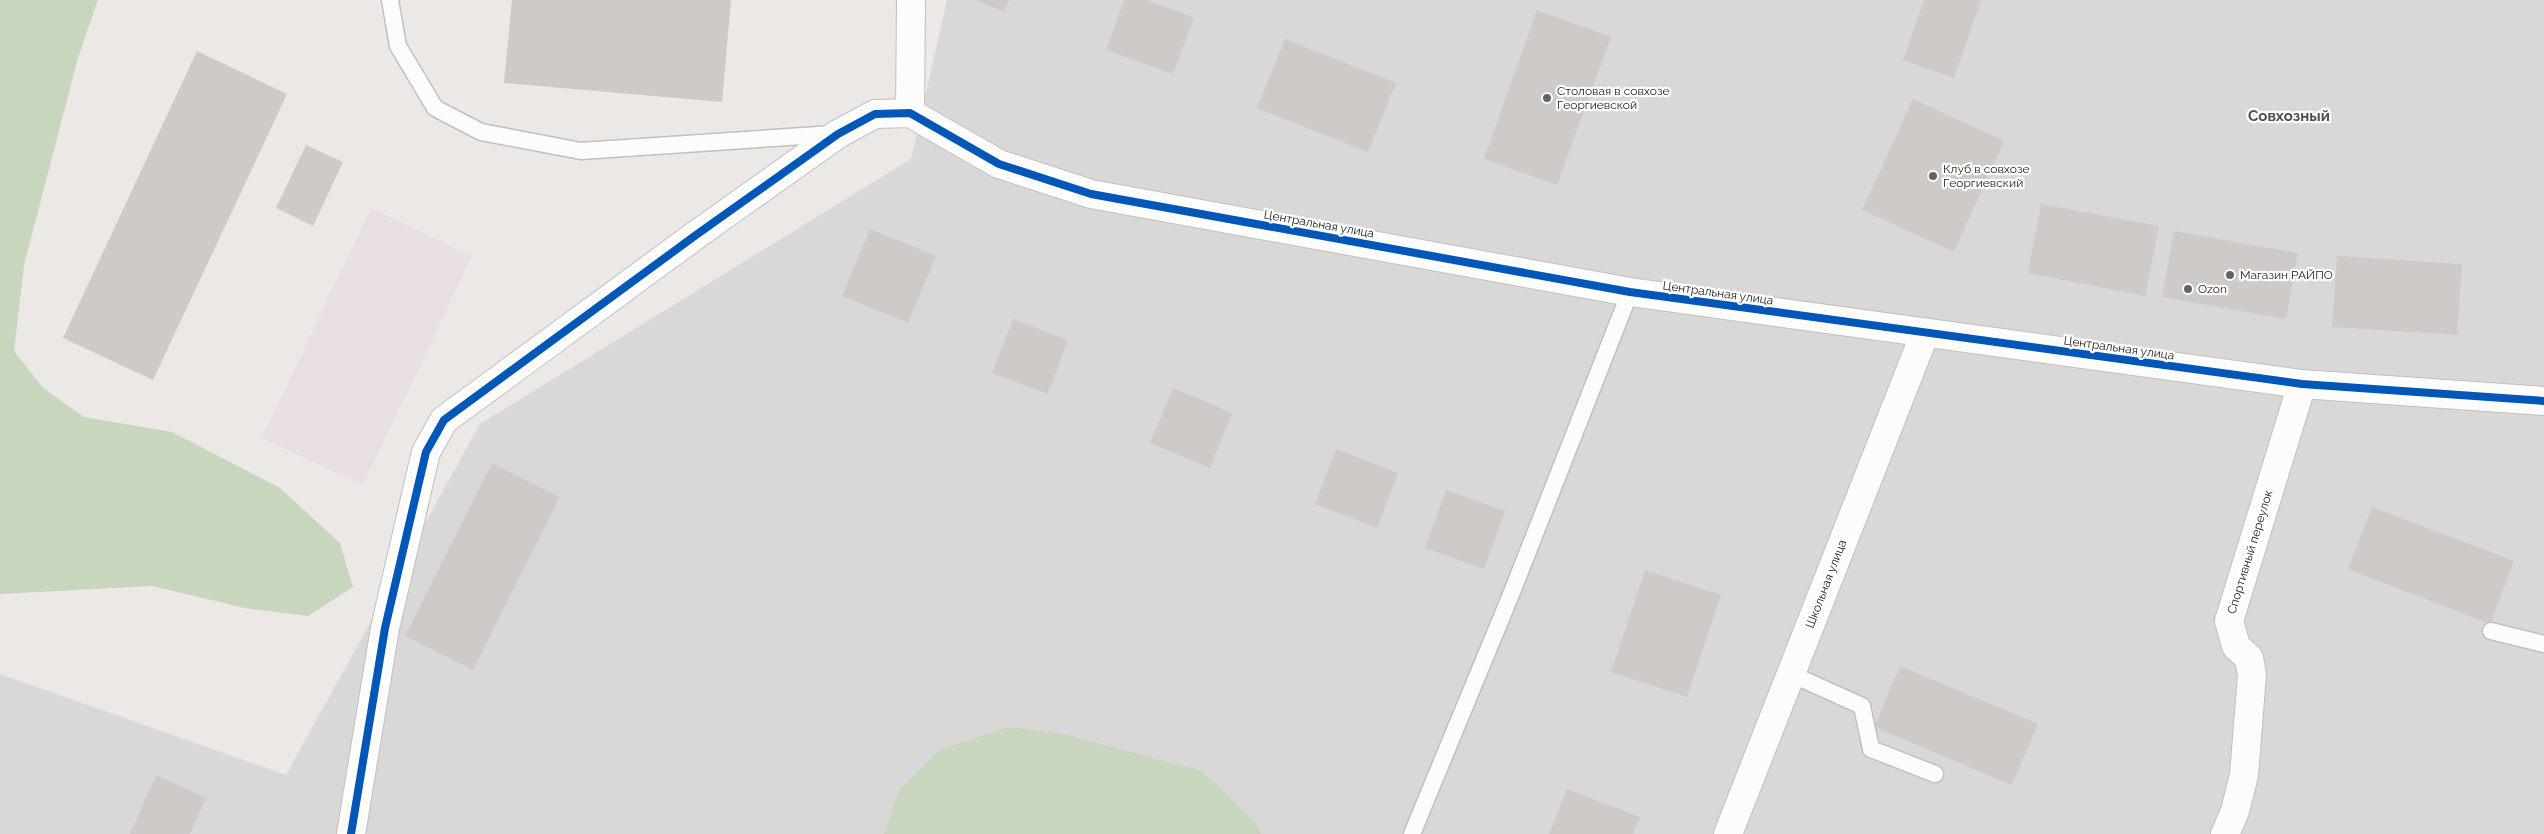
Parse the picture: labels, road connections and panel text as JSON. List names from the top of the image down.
{
  "streets": {
    "street": ["Центральная улица", "Спортивный переулок", "Школьная улица"]
  },
  "crossings": [
    ["Центральная улица", "Спортивный переулок"],
    ["Центральная улица", "Школьная улица"]
  ],
  "districts": ["Совхозный"],
  "places": [
    "Столовая в совхозе Георгиевской",
    "Клуб в совхозе Георгиевский",
    "Магазин РАЙПО",
    "Ozon"
  ]
}
